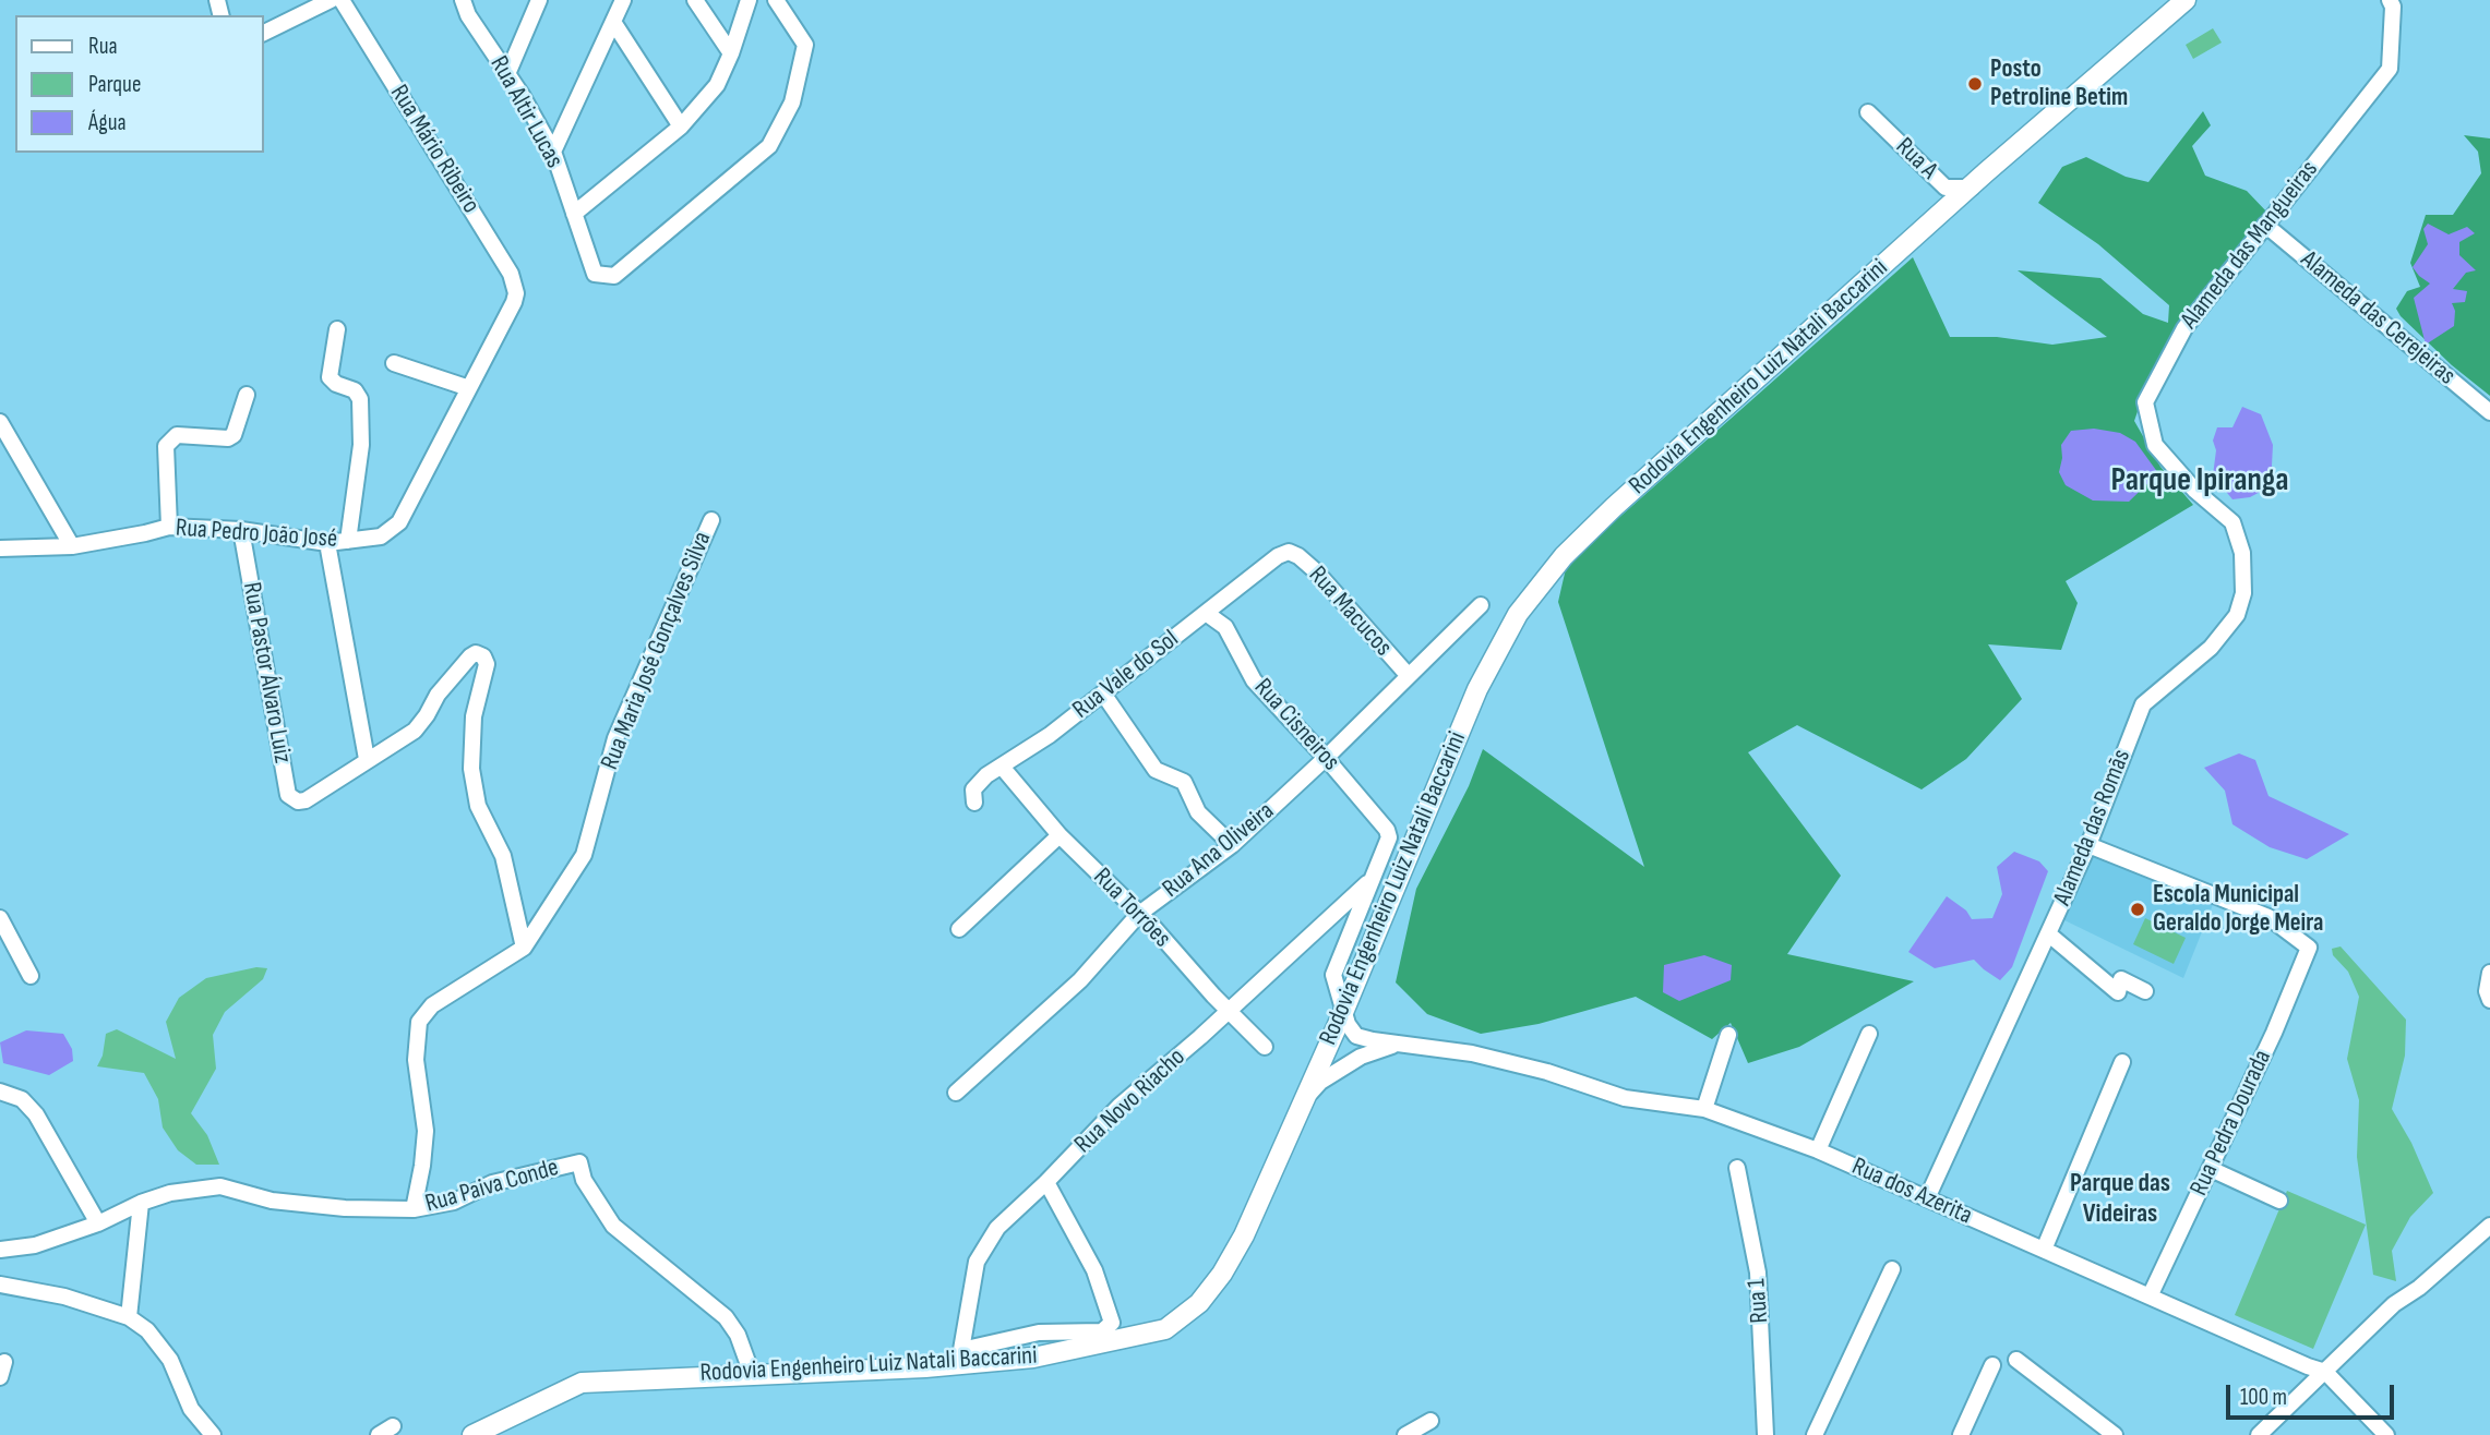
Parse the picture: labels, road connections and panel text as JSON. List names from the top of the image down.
{
  "streets": {
    "main road": ["Rodovia Engenheiro Luiz Natali Baccarini"],
    "street": [
      "Rua Altir Lucas",
      "Rua Mário Ribeiro",
      "Rua A",
      "Alameda das Mangueiras",
      "Alameda das Cerejeiras",
      "Rua Pedro João José",
      "Rua Macucos",
      "Rua Maria José Gonçalves Silva",
      "Rua Pastor Álvaro Luiz",
      "Rua Vale do Sol",
      "Rua Cisneiros",
      "Alameda das Romãs",
      "Rua Ana Oliveira",
      "Rua Torrões",
      "Rua Novo Riacho",
      "Rua Pedra Dourada",
      "Rua Paiva Conde",
      "Rua dos Azerita",
      "Rua 1"
    ]
  },
  "crossings": [
    ["Rua Mário Ribeiro", "Rua Pedro João José"],
    ["Rua A", "Rodovia Engenheiro Luiz Natali Baccarini"],
    ["Alameda das Mangueiras", "Alameda das Cerejeiras"],
    ["Alameda das Mangueiras", "Alameda das Romãs"],
    ["Rodovia Engenheiro Luiz Natali Baccarini", "Rua Novo Riacho"],
    ["Rodovia Engenheiro Luiz Natali Baccarini", "Rua Paiva Conde"],
    ["Rodovia Engenheiro Luiz Natali Baccarini", "Rua dos Azerita"],
    ["Rua Pedro João José", "Rua Pastor Álvaro Luiz"],
    ["Rua Macucos", "Rua Vale do Sol"],
    ["Rua Macucos", "Rua Ana Oliveira"],
    ["Rua Maria José Gonçalves Silva", "Rua Paiva Conde"],
    ["Rua Vale do Sol", "Rua Cisneiros"],
    ["Rua Vale do Sol", "Rua Torrões"],
    ["Rua Cisneiros", "Rua Ana Oliveira"],
    ["Rua Cisneiros", "Rua Novo Riacho"],
    ["Alameda das Romãs", "Rua Pedra Dourada"],
    ["Alameda das Romãs", "Rua dos Azerita"],
    ["Rua Ana Oliveira", "Rua Torrões"],
    ["Rua Torrões", "Rua Novo Riacho"],
    ["Rua Pedra Dourada", "Rua dos Azerita"]
  ],
  "districts": ["Parque Ipiranga", "Parque das Videiras"],
  "places": ["Posto Petroline Betim", "Escola Municipal Geraldo Jorge Meira"],
  "legend": ["Rua", "Parque", "Água"],
  "scale_bar": "100 m"
}
